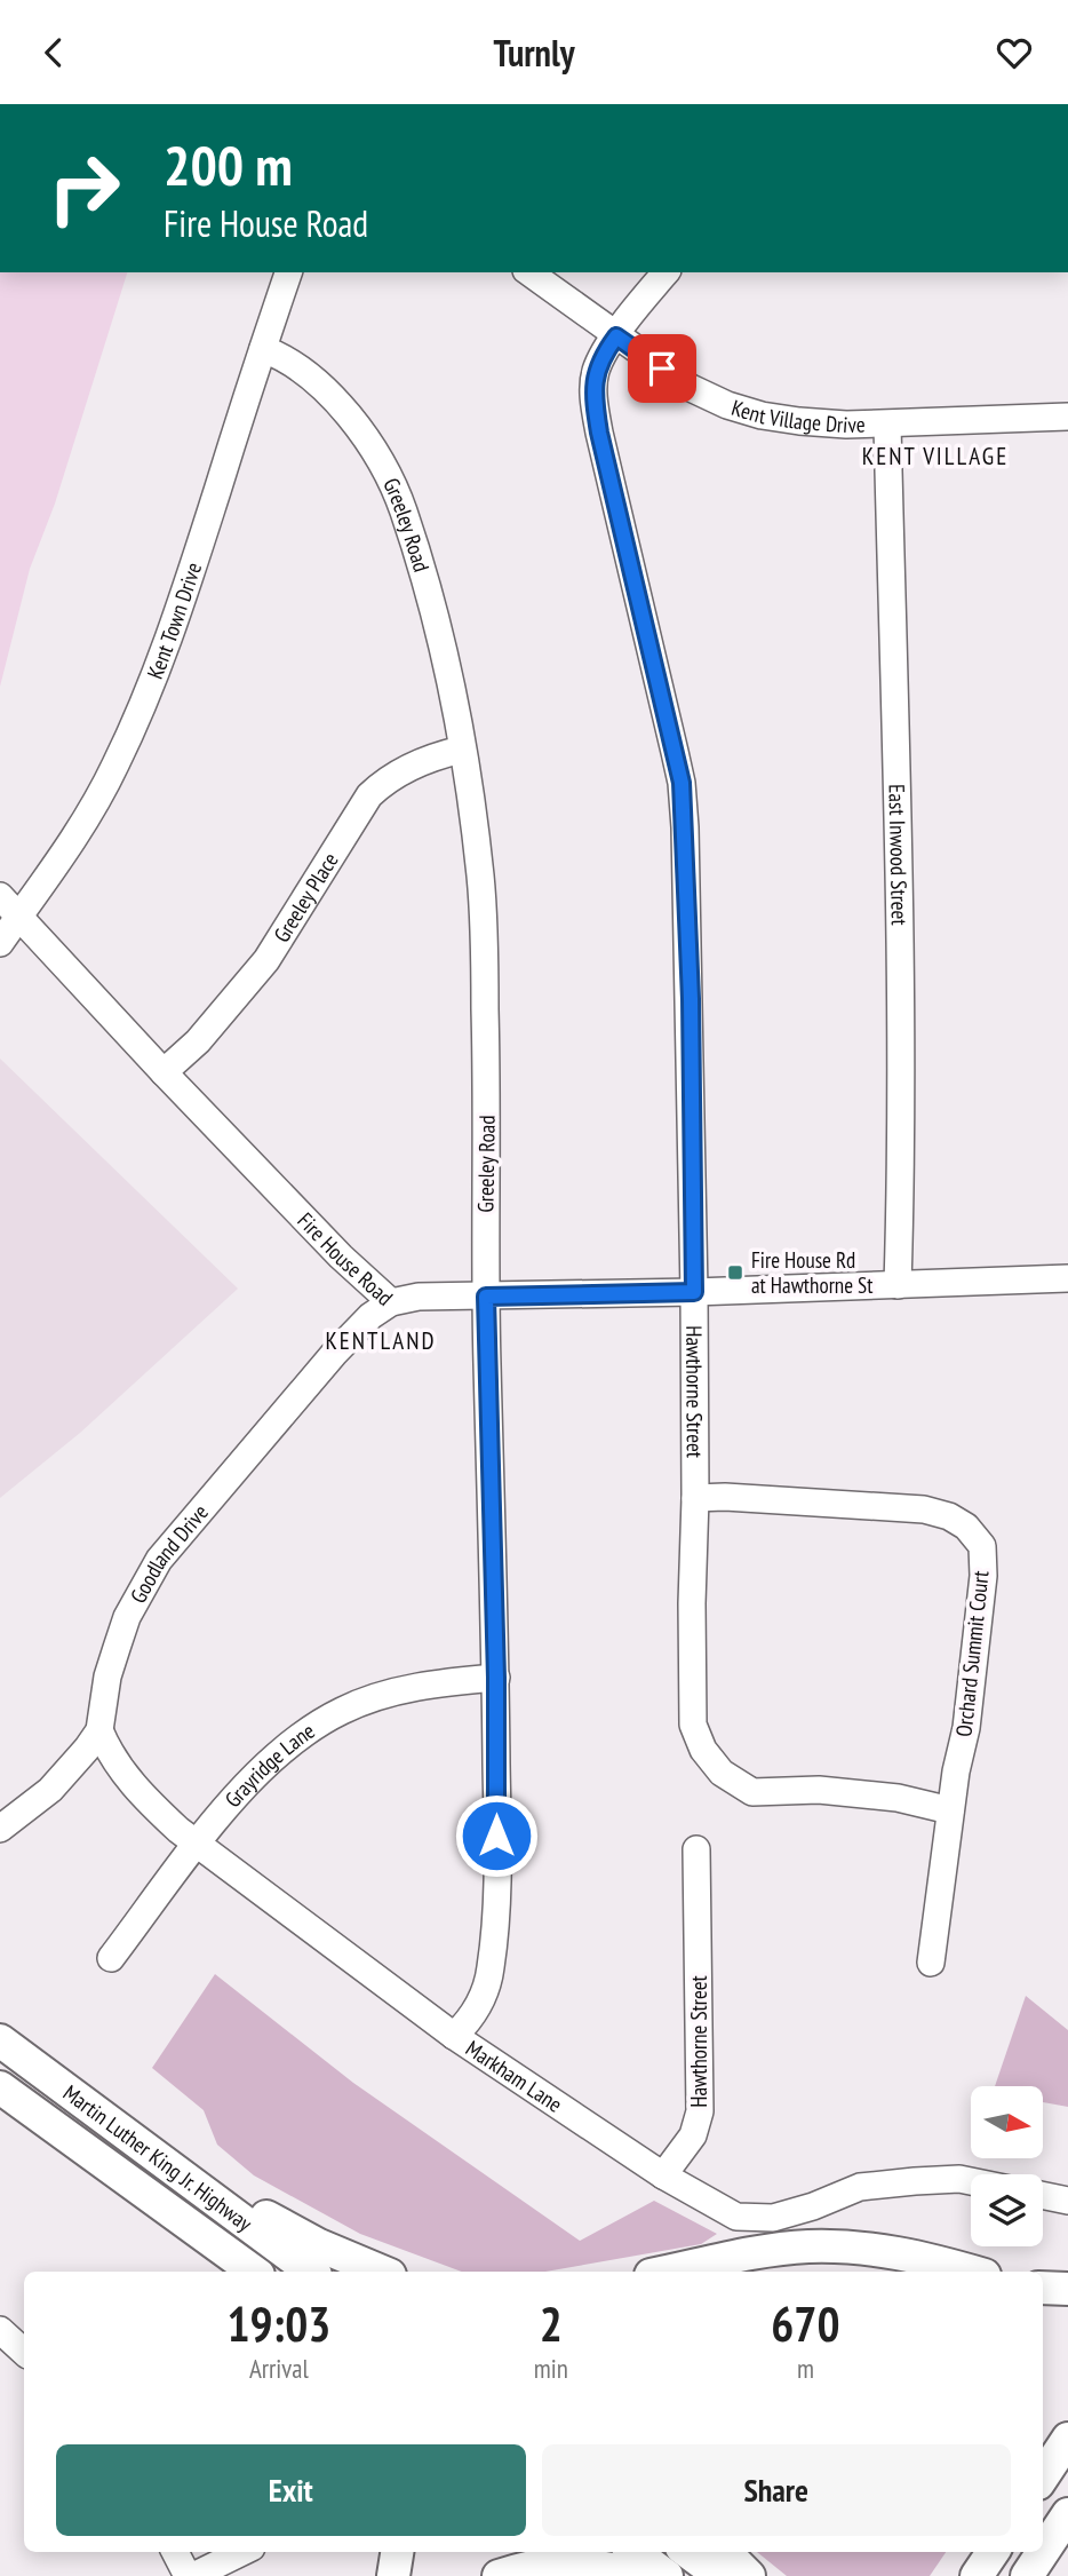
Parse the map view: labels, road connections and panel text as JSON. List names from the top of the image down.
{
  "streets": {
    "main road": ["Martin Luther King Jr. Highway"],
    "street": [
      "Kent Village Drive",
      "Greeley Road",
      "Kent Town Drive",
      "East Inwood Street",
      "Greeley Place",
      "Fire House Road",
      "Hawthorne Street",
      "Goodland Drive",
      "Orchard Summit Court",
      "Grayridge Lane",
      "Markham Lane"
    ]
  },
  "crossings": [
    ["Kent Village Drive", "East Inwood Street"],
    ["Kent Village Drive", "Hawthorne Street"],
    ["Greeley Road", "Kent Town Drive"],
    ["Greeley Road", "Greeley Place"],
    ["Greeley Road", "Fire House Road"],
    ["Greeley Road", "Grayridge Lane"],
    ["Greeley Road", "Markham Lane"],
    ["Kent Town Drive", "Fire House Road"],
    ["East Inwood Street", "Fire House Road"],
    ["Greeley Place", "Fire House Road"],
    ["Fire House Road", "Hawthorne Street"],
    ["Fire House Road", "Goodland Drive"],
    ["Hawthorne Street", "Orchard Summit Court"],
    ["Hawthorne Street", "Markham Lane"],
    ["Goodland Drive", "Markham Lane"],
    ["Grayridge Lane", "Markham Lane"]
  ],
  "districts": ["KENT VILLAGE", "KENTLAND"],
  "places": {
    "transit": ["Fire House Rd at Hawthorne St"]
  },
  "north": "right",
  "page": {
    "header": "Turnly",
    "turn": ["200 m", "Fire House Road"],
    "eta": [
      "19:03",
      "Arrival",
      "2",
      "min",
      "670",
      "m"
    ],
    "buttons": ["Exit", "Share"]
  }
}
